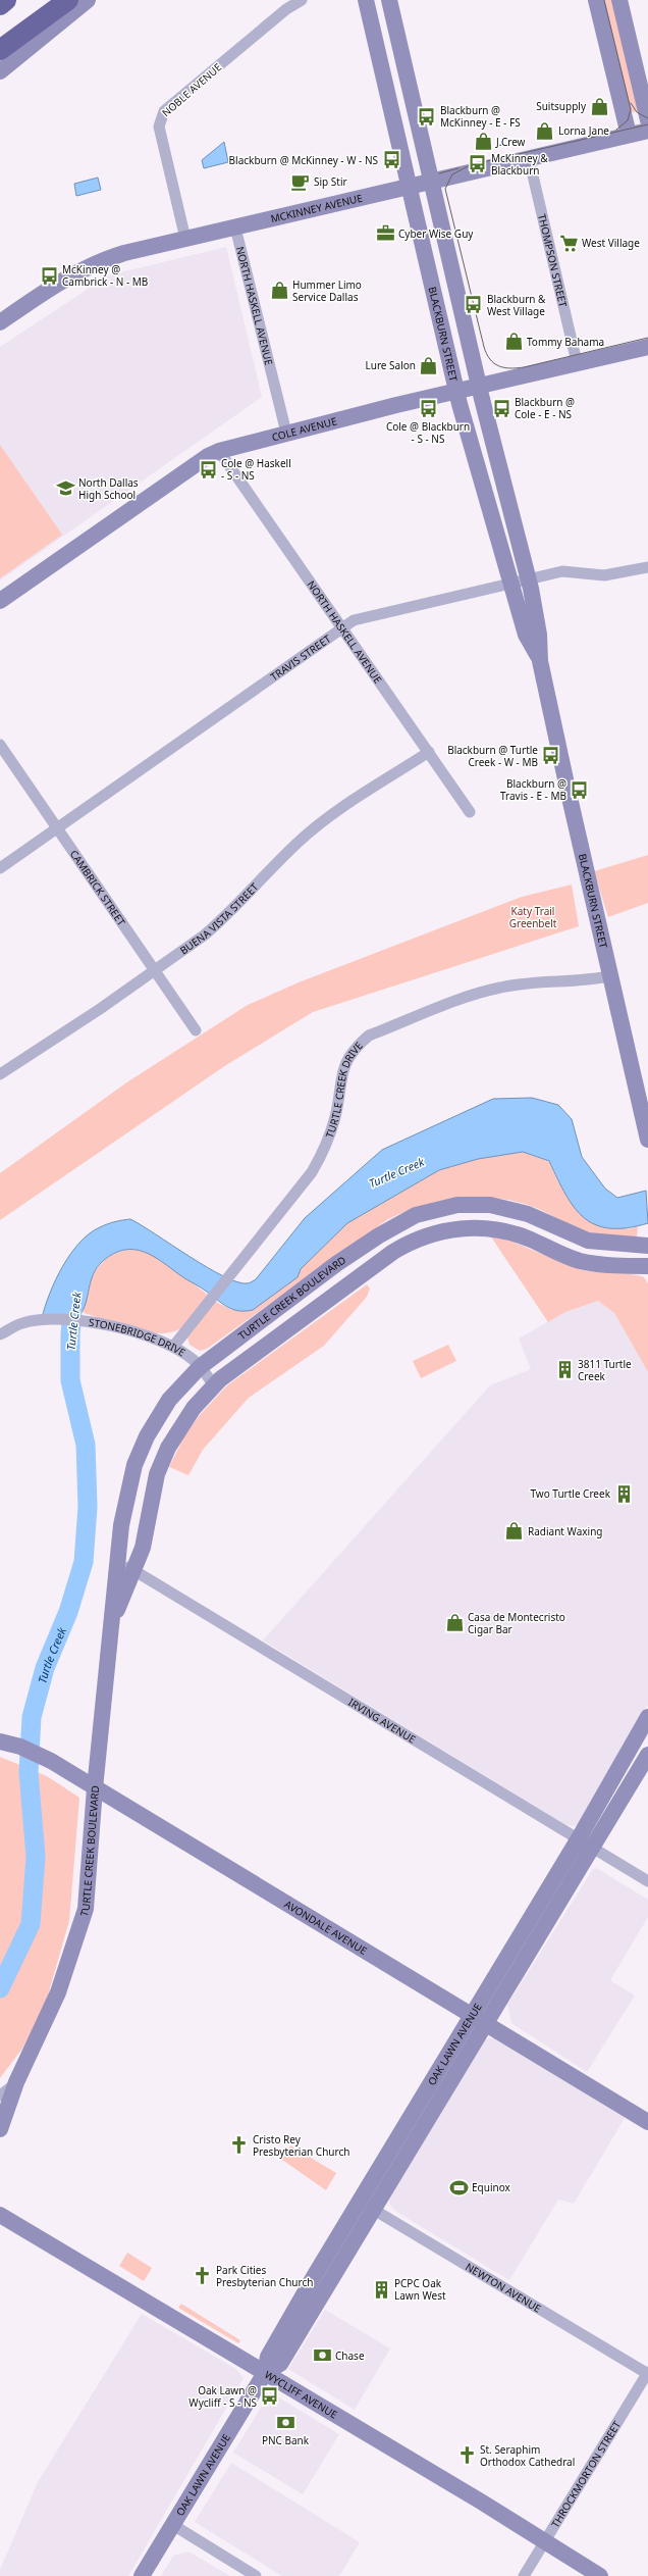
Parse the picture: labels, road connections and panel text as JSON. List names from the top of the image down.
{
  "streets": {
    "main road": [
      "MCKINNEY AVENUE",
      "BLACKBURN STREET",
      "COLE AVENUE",
      "TURTLE CREEK BOULEVARD",
      "AVONDALE AVENUE",
      "OAK LAWN AVENUE",
      "WYCLIFF AVENUE"
    ],
    "street": [
      "NOBLE AVENUE",
      "THOMPSON STREET",
      "NORTH HASKELL AVENUE",
      "TRAVIS STREET",
      "CAMBRICK STREET",
      "BUENA VISTA STREET",
      "TURTLE CREEK DRIVE",
      "STONEBRIDGE DRIVE",
      "IRVING AVENUE",
      "NEWTON AVENUE",
      "THROCKMORTON STREET"
    ]
  },
  "crossings": [
    ["NOBLE AVENUE", "MCKINNEY AVENUE"],
    ["MCKINNEY AVENUE", "THOMPSON STREET"],
    ["MCKINNEY AVENUE", "NORTH HASKELL AVENUE"],
    ["MCKINNEY AVENUE", "BLACKBURN STREET"],
    ["THOMPSON STREET", "COLE AVENUE"],
    ["NORTH HASKELL AVENUE", "COLE AVENUE"],
    ["NORTH HASKELL AVENUE", "TRAVIS STREET"],
    ["NORTH HASKELL AVENUE", "BUENA VISTA STREET"],
    ["BLACKBURN STREET", "COLE AVENUE"],
    ["BLACKBURN STREET", "TRAVIS STREET"],
    ["BLACKBURN STREET", "TURTLE CREEK DRIVE"],
    ["TRAVIS STREET", "CAMBRICK STREET"],
    ["CAMBRICK STREET", "BUENA VISTA STREET"],
    ["TURTLE CREEK DRIVE", "STONEBRIDGE DRIVE"],
    ["TURTLE CREEK BOULEVARD", "STONEBRIDGE DRIVE"],
    ["TURTLE CREEK BOULEVARD", "IRVING AVENUE"],
    ["TURTLE CREEK BOULEVARD", "AVONDALE AVENUE"],
    ["IRVING AVENUE", "OAK LAWN AVENUE"],
    ["AVONDALE AVENUE", "OAK LAWN AVENUE"],
    ["OAK LAWN AVENUE", "NEWTON AVENUE"],
    ["OAK LAWN AVENUE", "WYCLIFF AVENUE"],
    ["NEWTON AVENUE", "THROCKMORTON STREET"],
    ["WYCLIFF AVENUE", "THROCKMORTON STREET"]
  ],
  "water": ["Turtle Creek"],
  "parks": ["Katy Trail Greenbelt"],
  "places": {
    "shop": [
      "Suitsupply",
      "Lorna Jane",
      "J.Crew",
      "Hummer Limo Service Dallas",
      "Tommy Bahama",
      "Lure Salon",
      "Radiant Waxing",
      "Casa de Montecristo Cigar Bar"
    ],
    "bus stop": [
      "Blackburn @ McKinney - E - FS",
      "Blackburn @ McKinney - W - NS",
      "McKinney & Blackburn",
      "McKinney @ Cambrick - N - MB",
      "Blackburn & West Village",
      "Blackburn @ Cole - E - NS",
      "Cole @ Blackburn - S - NS",
      "Cole @ Haskell - S - NS",
      "Blackburn @ Turtle Creek - W - MB",
      "Blackburn @ Travis - E - MB",
      "Oak Lawn @ Wycliff - S - NS"
    ],
    "cafe": ["Sip Stir"],
    "office": ["Cyber Wise Guy"],
    "supermarket": ["West Village"],
    "school or university": ["North Dallas High School"],
    "building": ["3811 Turtle Creek", "Two Turtle Creek", "PCPC Oak Lawn West"],
    "church": ["Cristo Rey Presbyterian Church", "Park Cities Presbyterian Church", "St. Seraphim Orthodox Cathedral"],
    "sports": ["Equinox"],
    "bank": ["Chase", "PNC Bank"]
  }
}
